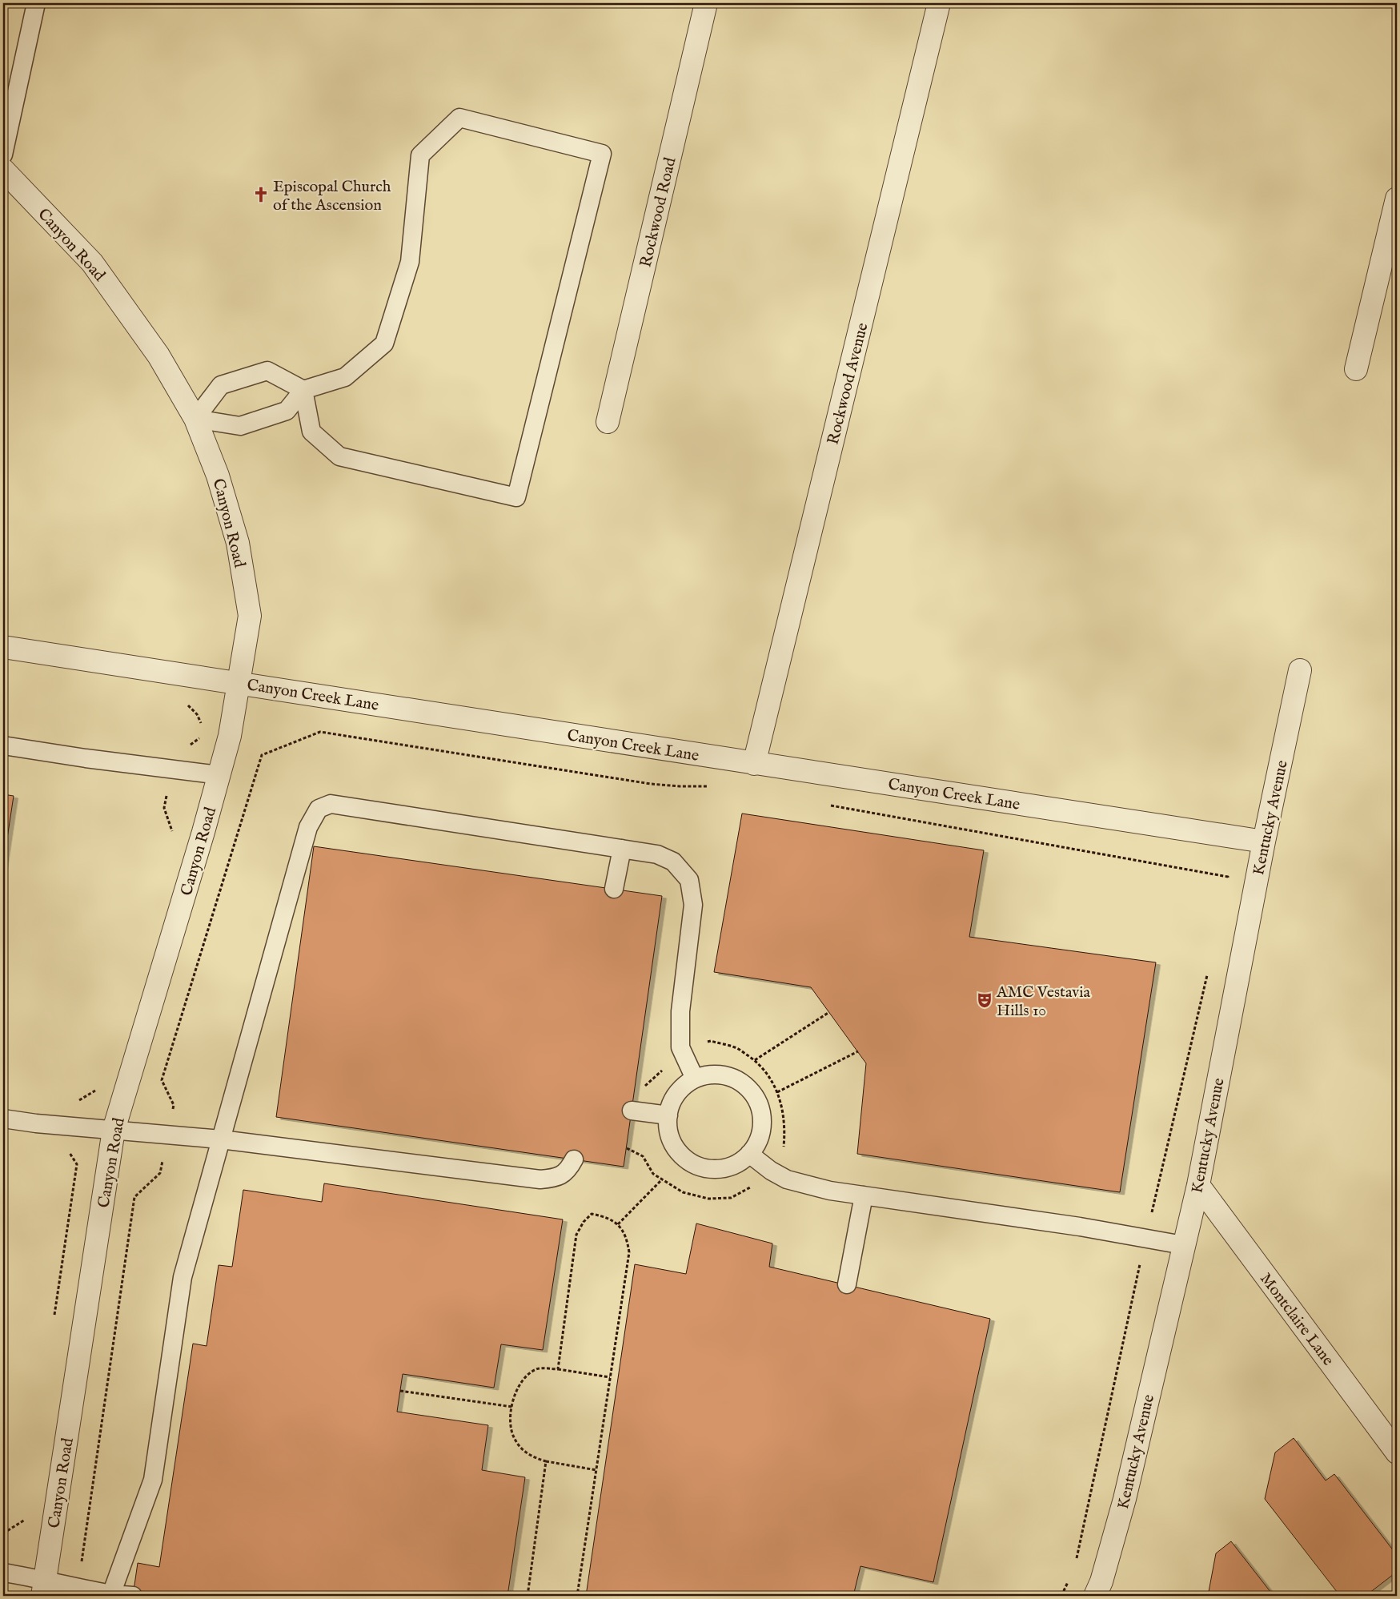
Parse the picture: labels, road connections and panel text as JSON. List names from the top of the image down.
{
  "streets": {
    "street": [
      "Rockwood Road",
      "Canyon Road",
      "Rockwood Avenue",
      "Canyon Creek Lane",
      "Kentucky Avenue",
      "Montclaire Lane"
    ]
  },
  "crossings": [
    ["Canyon Road", "Canyon Creek Lane"],
    ["Rockwood Avenue", "Canyon Creek Lane"],
    ["Canyon Creek Lane", "Kentucky Avenue"],
    ["Kentucky Avenue", "Montclaire Lane"]
  ],
  "places": {
    "church": ["Episcopal Church of the Ascension"],
    "theatre": ["AMC Vestavia Hills 10"]
  }
}
